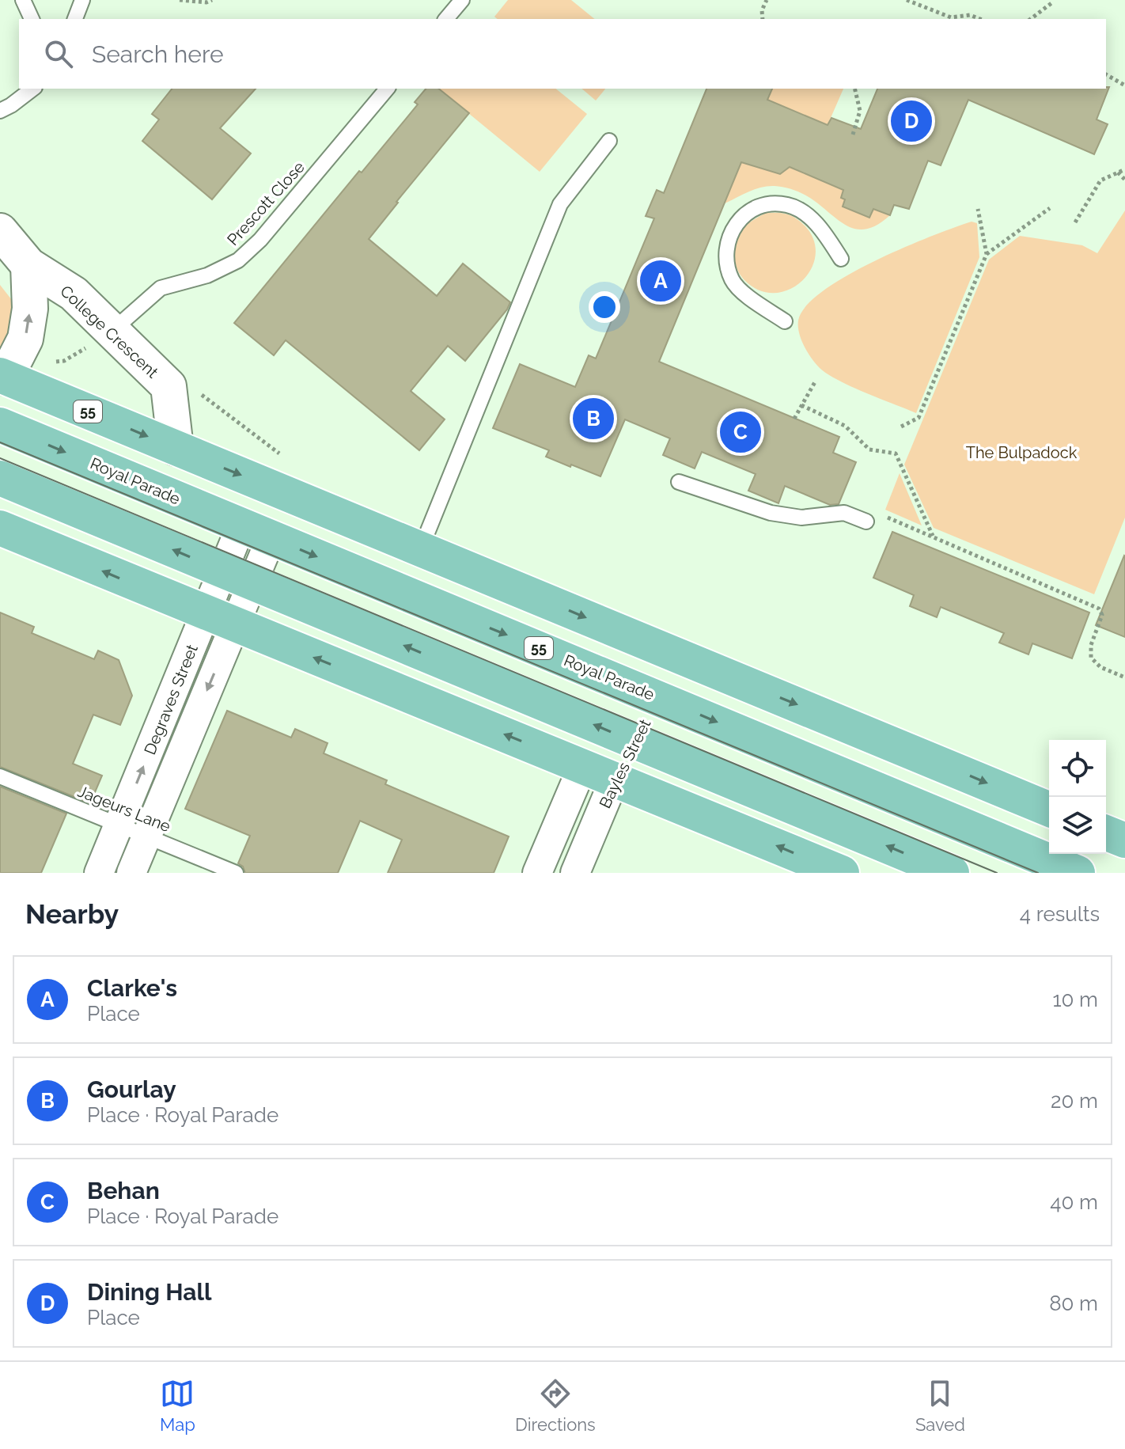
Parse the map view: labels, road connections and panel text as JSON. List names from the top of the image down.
{
  "streets": {
    "main road": [
      "College Crescent",
      "55",
      "Royal Parade",
      "Bayles Street"
    ],
    "street": ["Degraves Street"],
    "lane": ["Prescott Close", "Jageurs Lane"]
  },
  "crossings": [
    ["Prescott Close", "College Crescent"],
    ["College Crescent", "55"],
    ["55", "Bayles Street"],
    ["Royal Parade", "Degraves Street"],
    ["Royal Parade", "Bayles Street"],
    ["Degraves Street", "Jageurs Lane"]
  ],
  "parks": ["The Bulpadock"],
  "page": {
    "search": "Search here",
    "pins": [
      "D",
      "A",
      "B",
      "C"
    ],
    "heading": ["Nearby", "4 results"],
    "list": [
      {
        "mark": "A",
        "name": "Clarke's",
        "note": "Place",
        "value": "10 m"
      },
      {
        "mark": "B",
        "name": "Gourlay",
        "note": "Place · Royal Parade",
        "value": "20 m"
      },
      {
        "mark": "C",
        "name": "Behan",
        "note": "Place · Royal Parade",
        "value": "40 m"
      },
      {
        "mark": "D",
        "name": "Dining Hall",
        "note": "Place",
        "value": "80 m"
      }
    ],
    "nav": ["Map", "Directions", "Saved"]
  }
}
